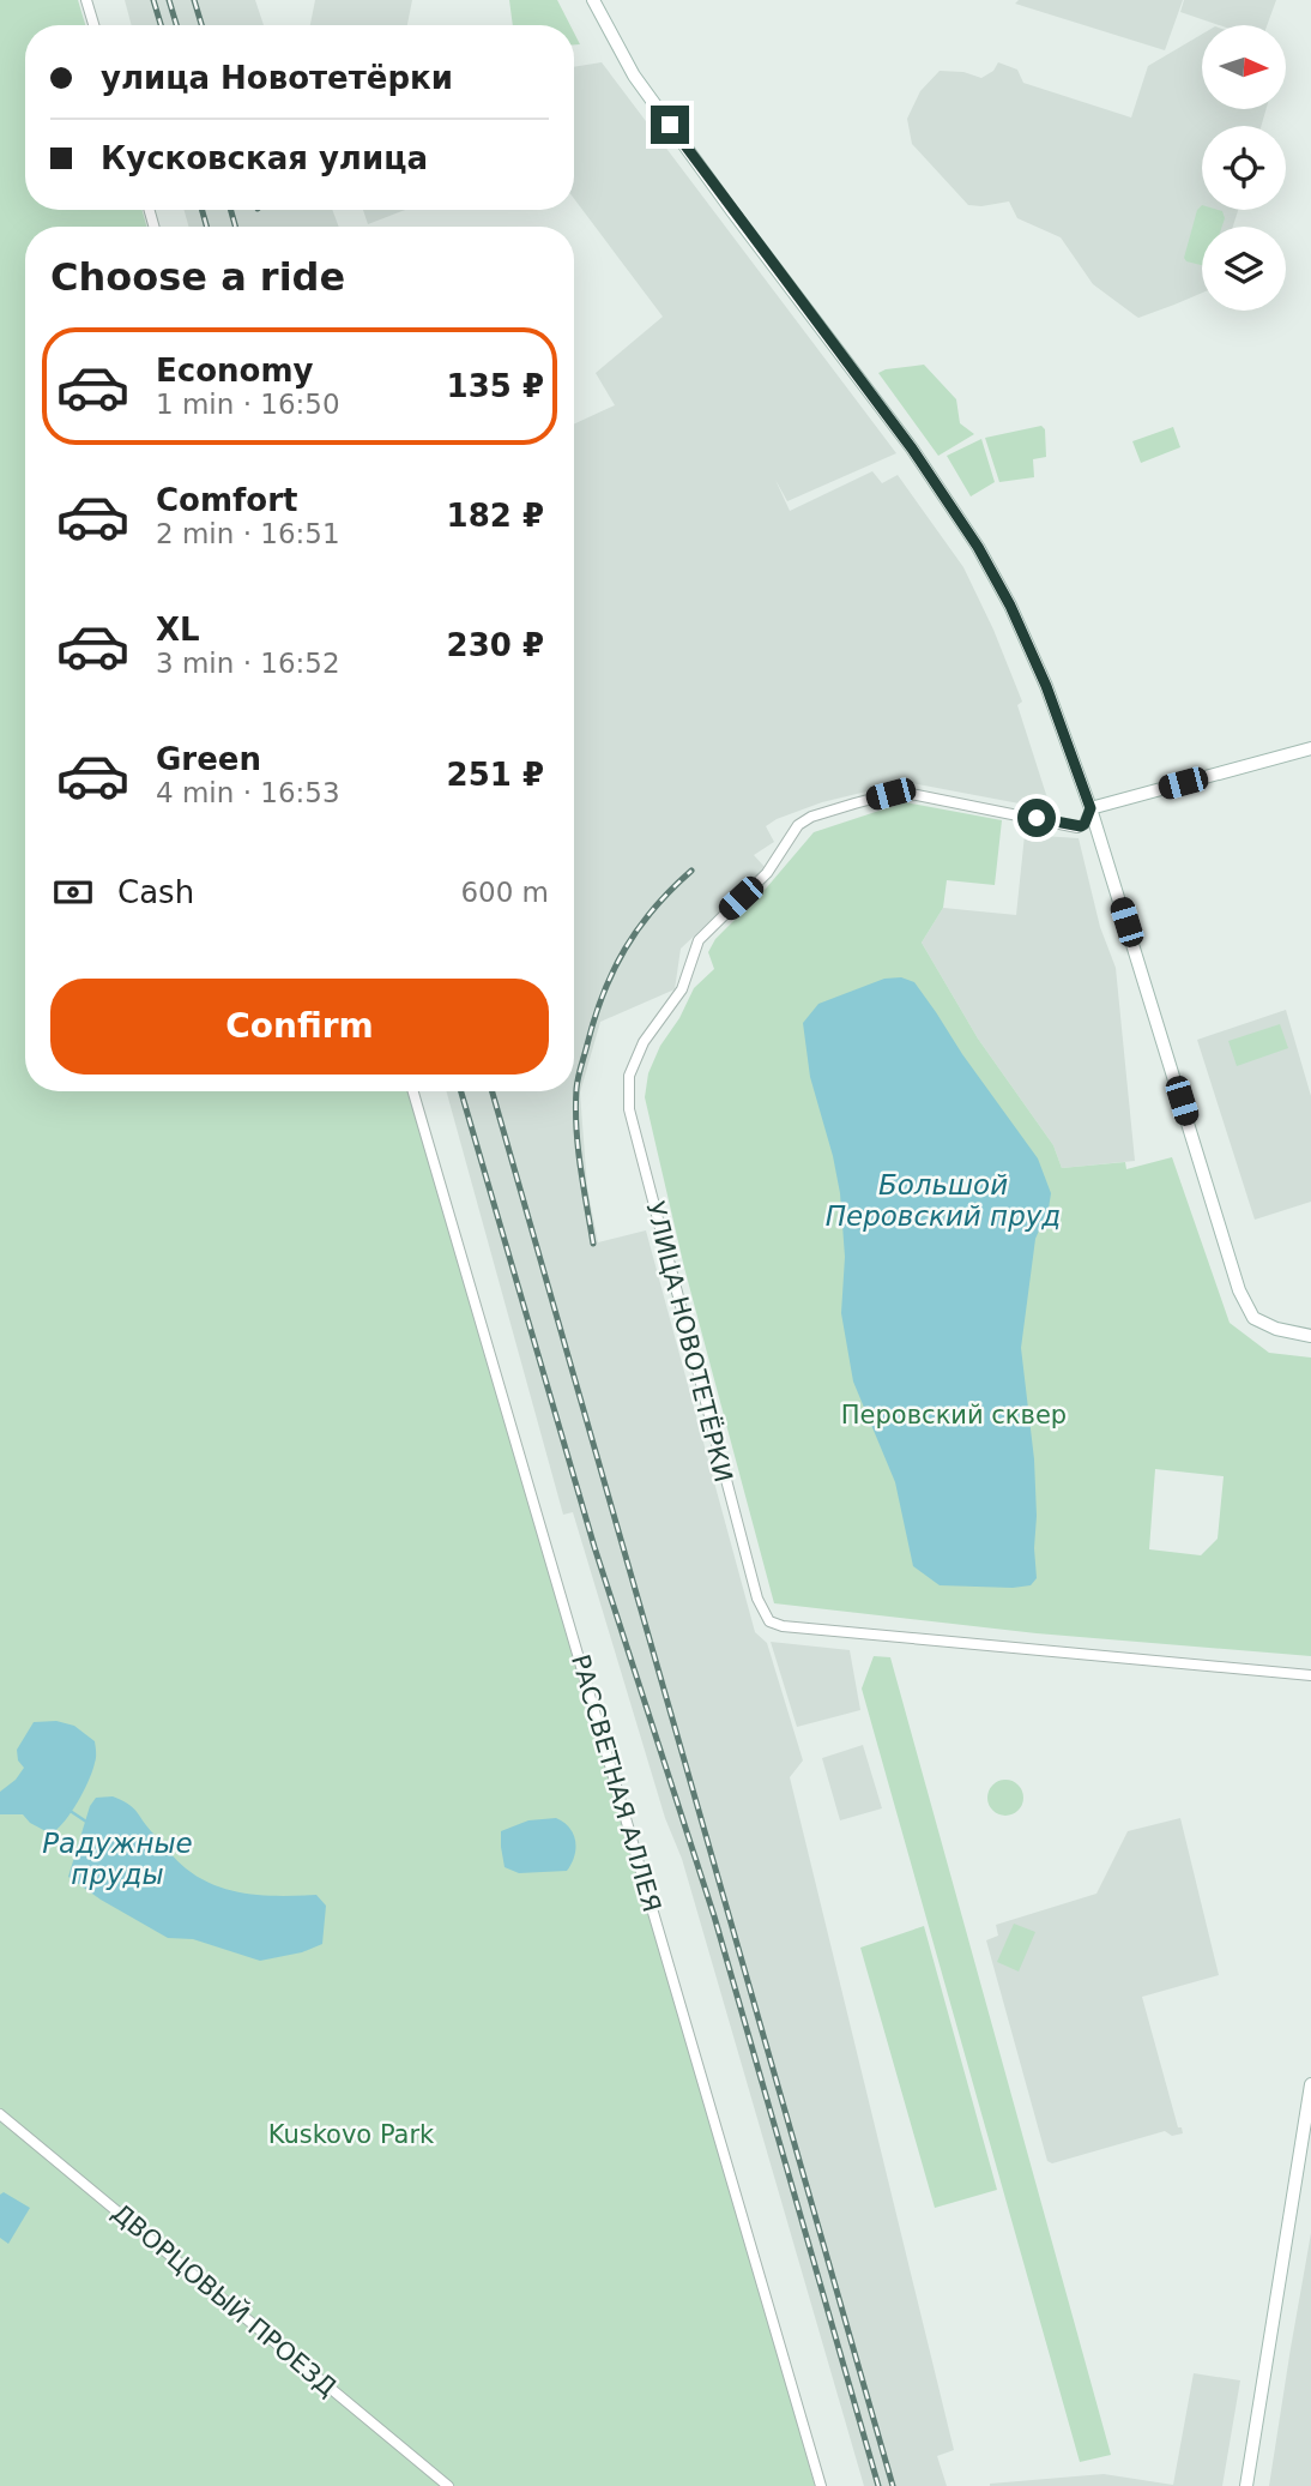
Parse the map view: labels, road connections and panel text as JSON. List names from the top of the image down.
{
  "streets": {
    "street": ["УЛИЦА НОВОТЕТЁРКИ", "РАССВЕТНАЯ АЛЛЕЯ", "ДВОРЦОВЫЙ ПРОЕЗД"]
  },
  "water": ["Большой Перовский пруд", "Радужные пруды"],
  "parks": ["Перовский сквер", "Kuskovo Park"],
  "north": "right",
  "page": {
    "banner": ["улица Новотетёрки", "Кусковская улица"],
    "heading": "Choose a ride",
    "list": [
      {
        "name": "Economy",
        "note": "1 min · 16:50",
        "value": "135 ₽"
      },
      {
        "name": "Comfort",
        "note": "2 min · 16:51",
        "value": "182 ₽"
      },
      {
        "name": "XL",
        "note": "3 min · 16:52",
        "value": "230 ₽"
      },
      {
        "name": "Green",
        "note": "4 min · 16:53",
        "value": "251 ₽"
      }
    ],
    "pay": ["Cash", "600 m"],
    "buttons": "Confirm"
  }
}
